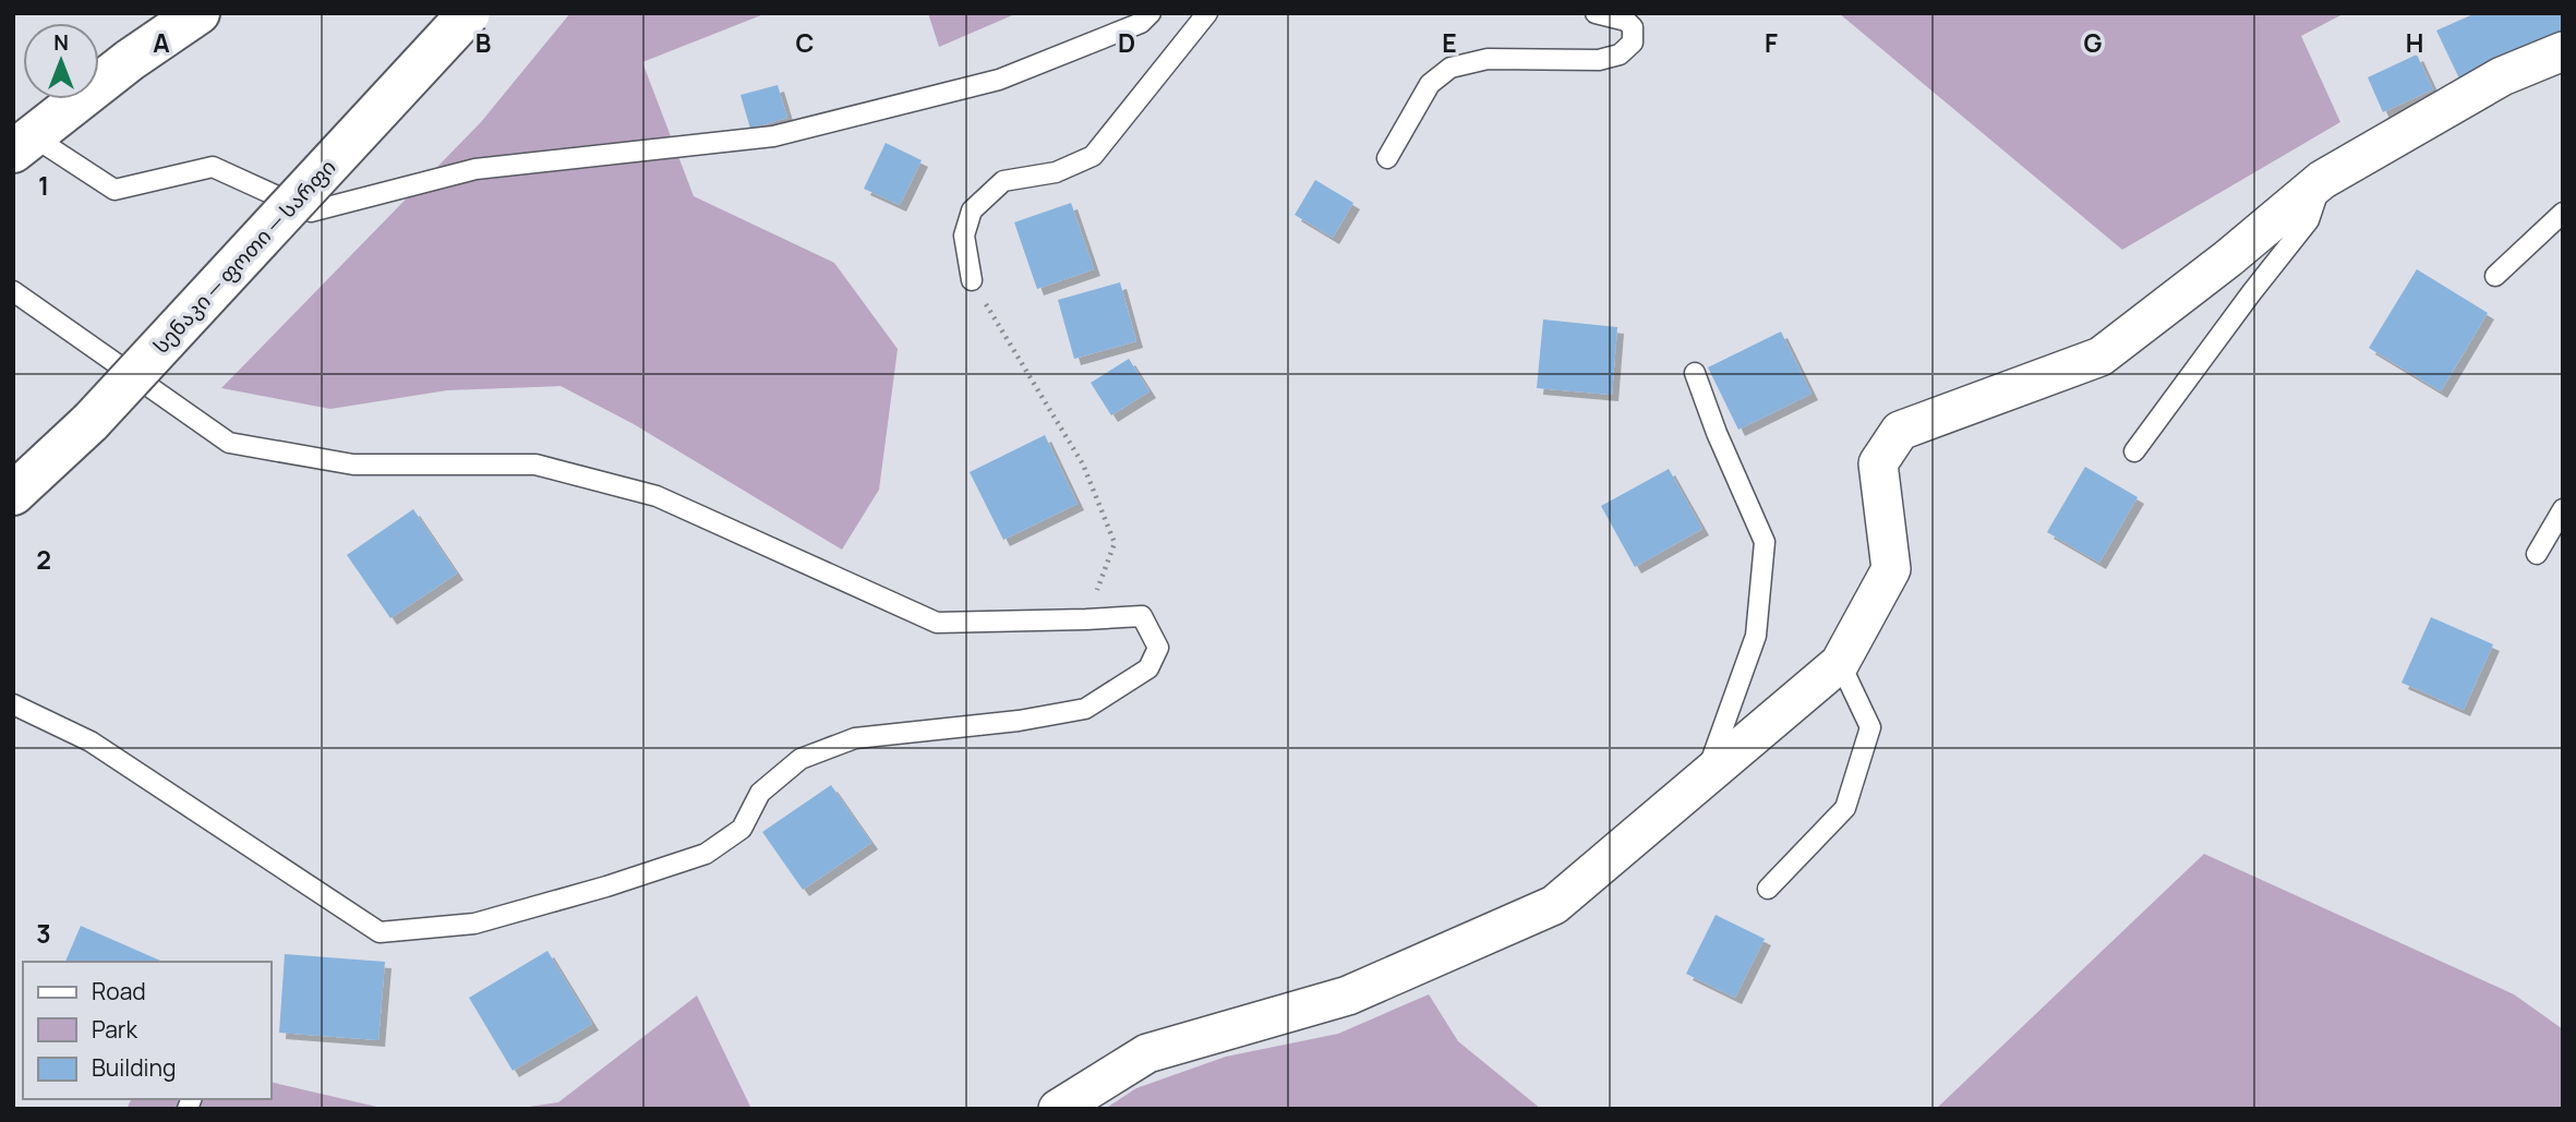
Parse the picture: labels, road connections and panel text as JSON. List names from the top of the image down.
{
  "streets": {
    "main road": ["სენაკი — ფოთი — სარფი"]
  },
  "legend": ["Road", "Park", "Building"],
  "north": "top",
  "grid": {
    "columns": [
      "A",
      "B",
      "C",
      "D",
      "E",
      "F",
      "G",
      "H"
    ],
    "rows": ["1", "2", "3"]
  }
}
